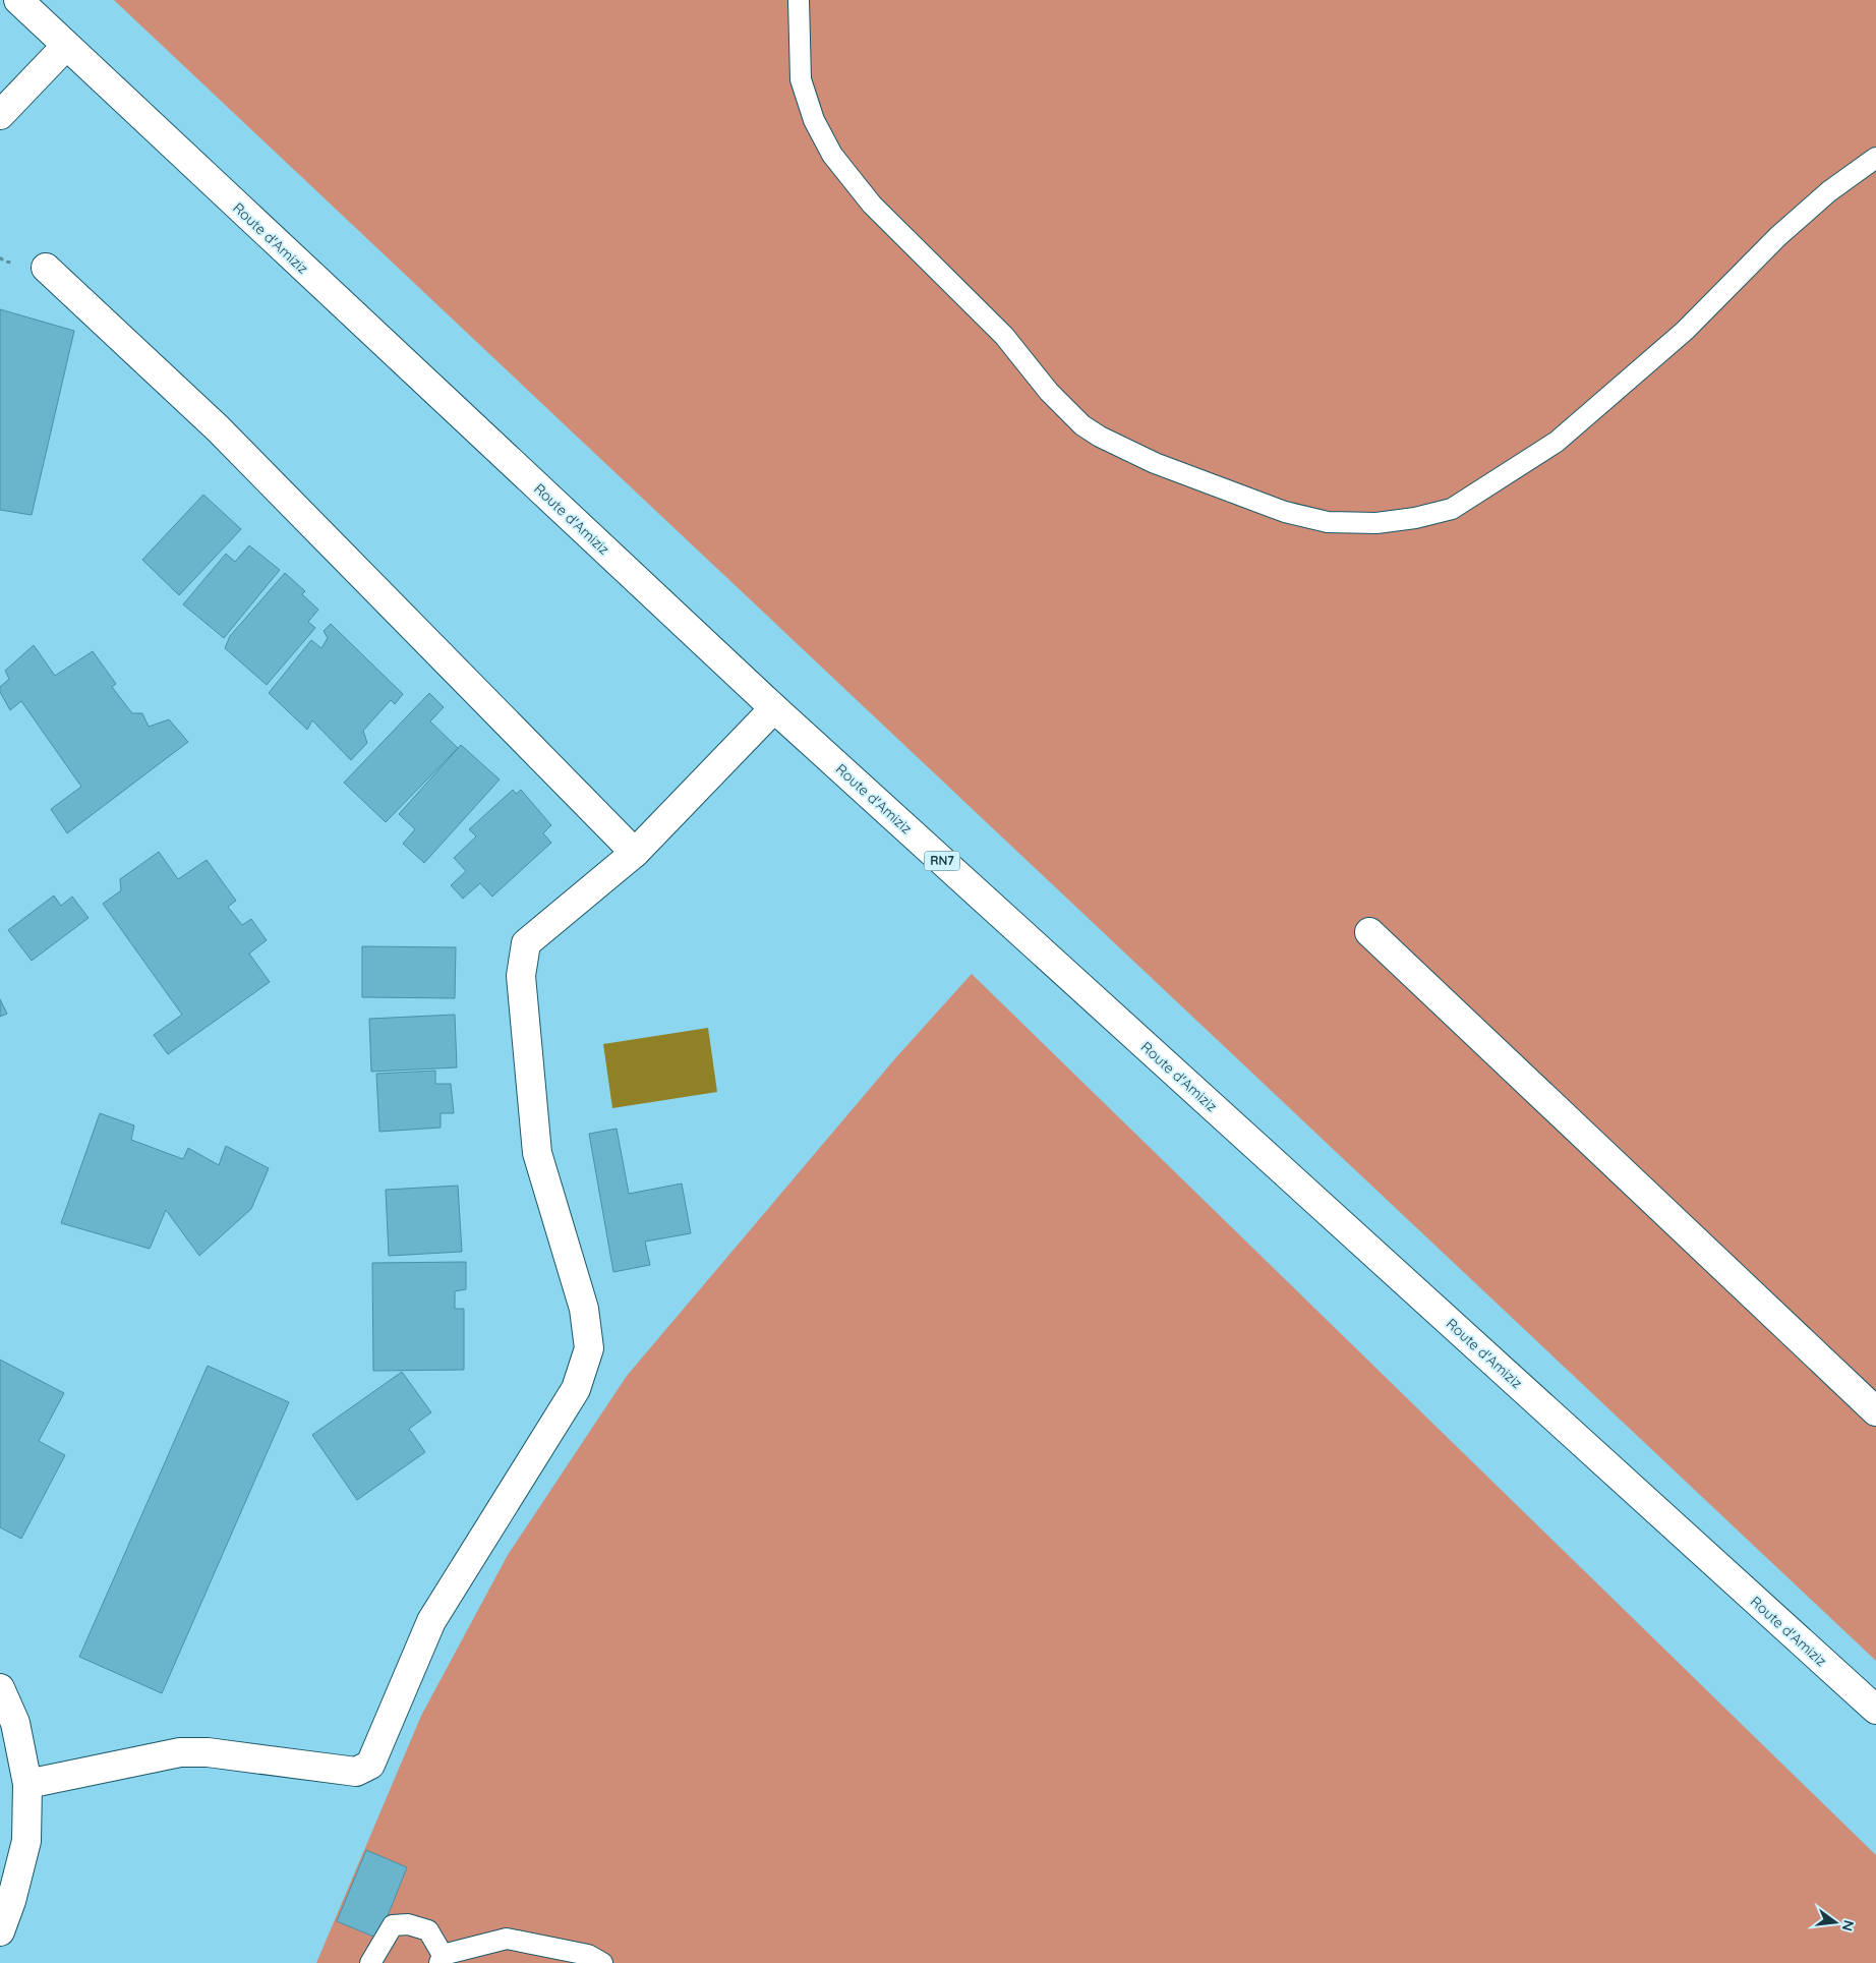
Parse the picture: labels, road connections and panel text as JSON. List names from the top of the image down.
{
  "streets": {
    "street": ["Route d'Amiziz", "RN7"]
  },
  "north": "right"
}
